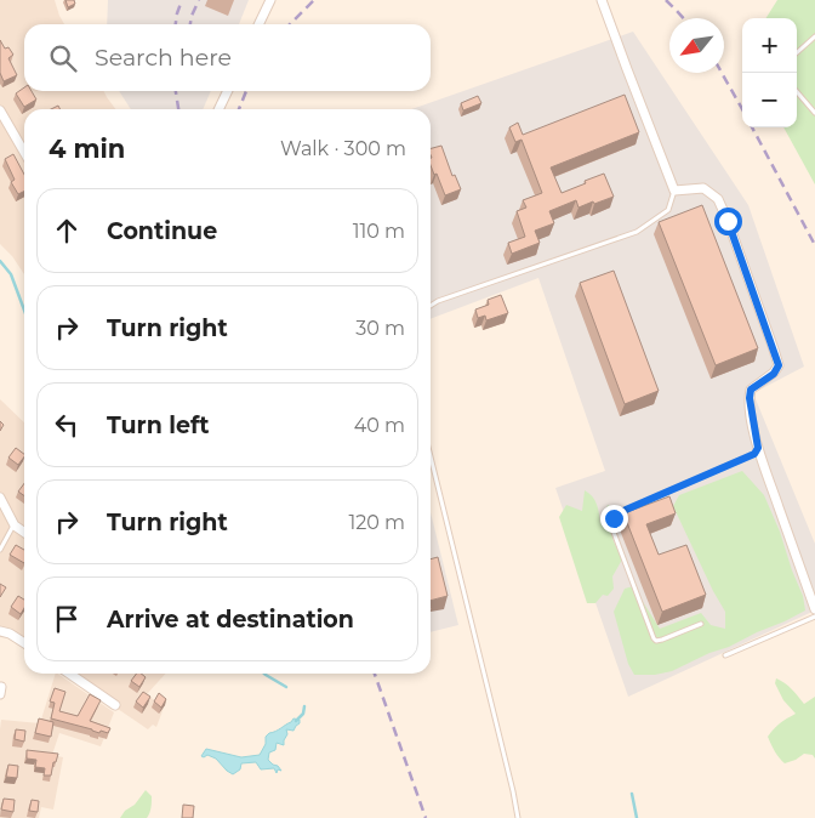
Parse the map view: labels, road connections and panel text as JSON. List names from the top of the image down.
{
  "north": "bottom left",
  "page": {
    "map_buttons": ["+", "−"],
    "search": "Search here",
    "heading": ["4 min", "Walk · 300 m"],
    "list": [
      ["Continue", "110 m"],
      ["Turn right", "30 m"],
      ["Turn left", "40 m"],
      ["Turn right", "120 m"],
      "Arrive at destination"
    ]
  }
}
